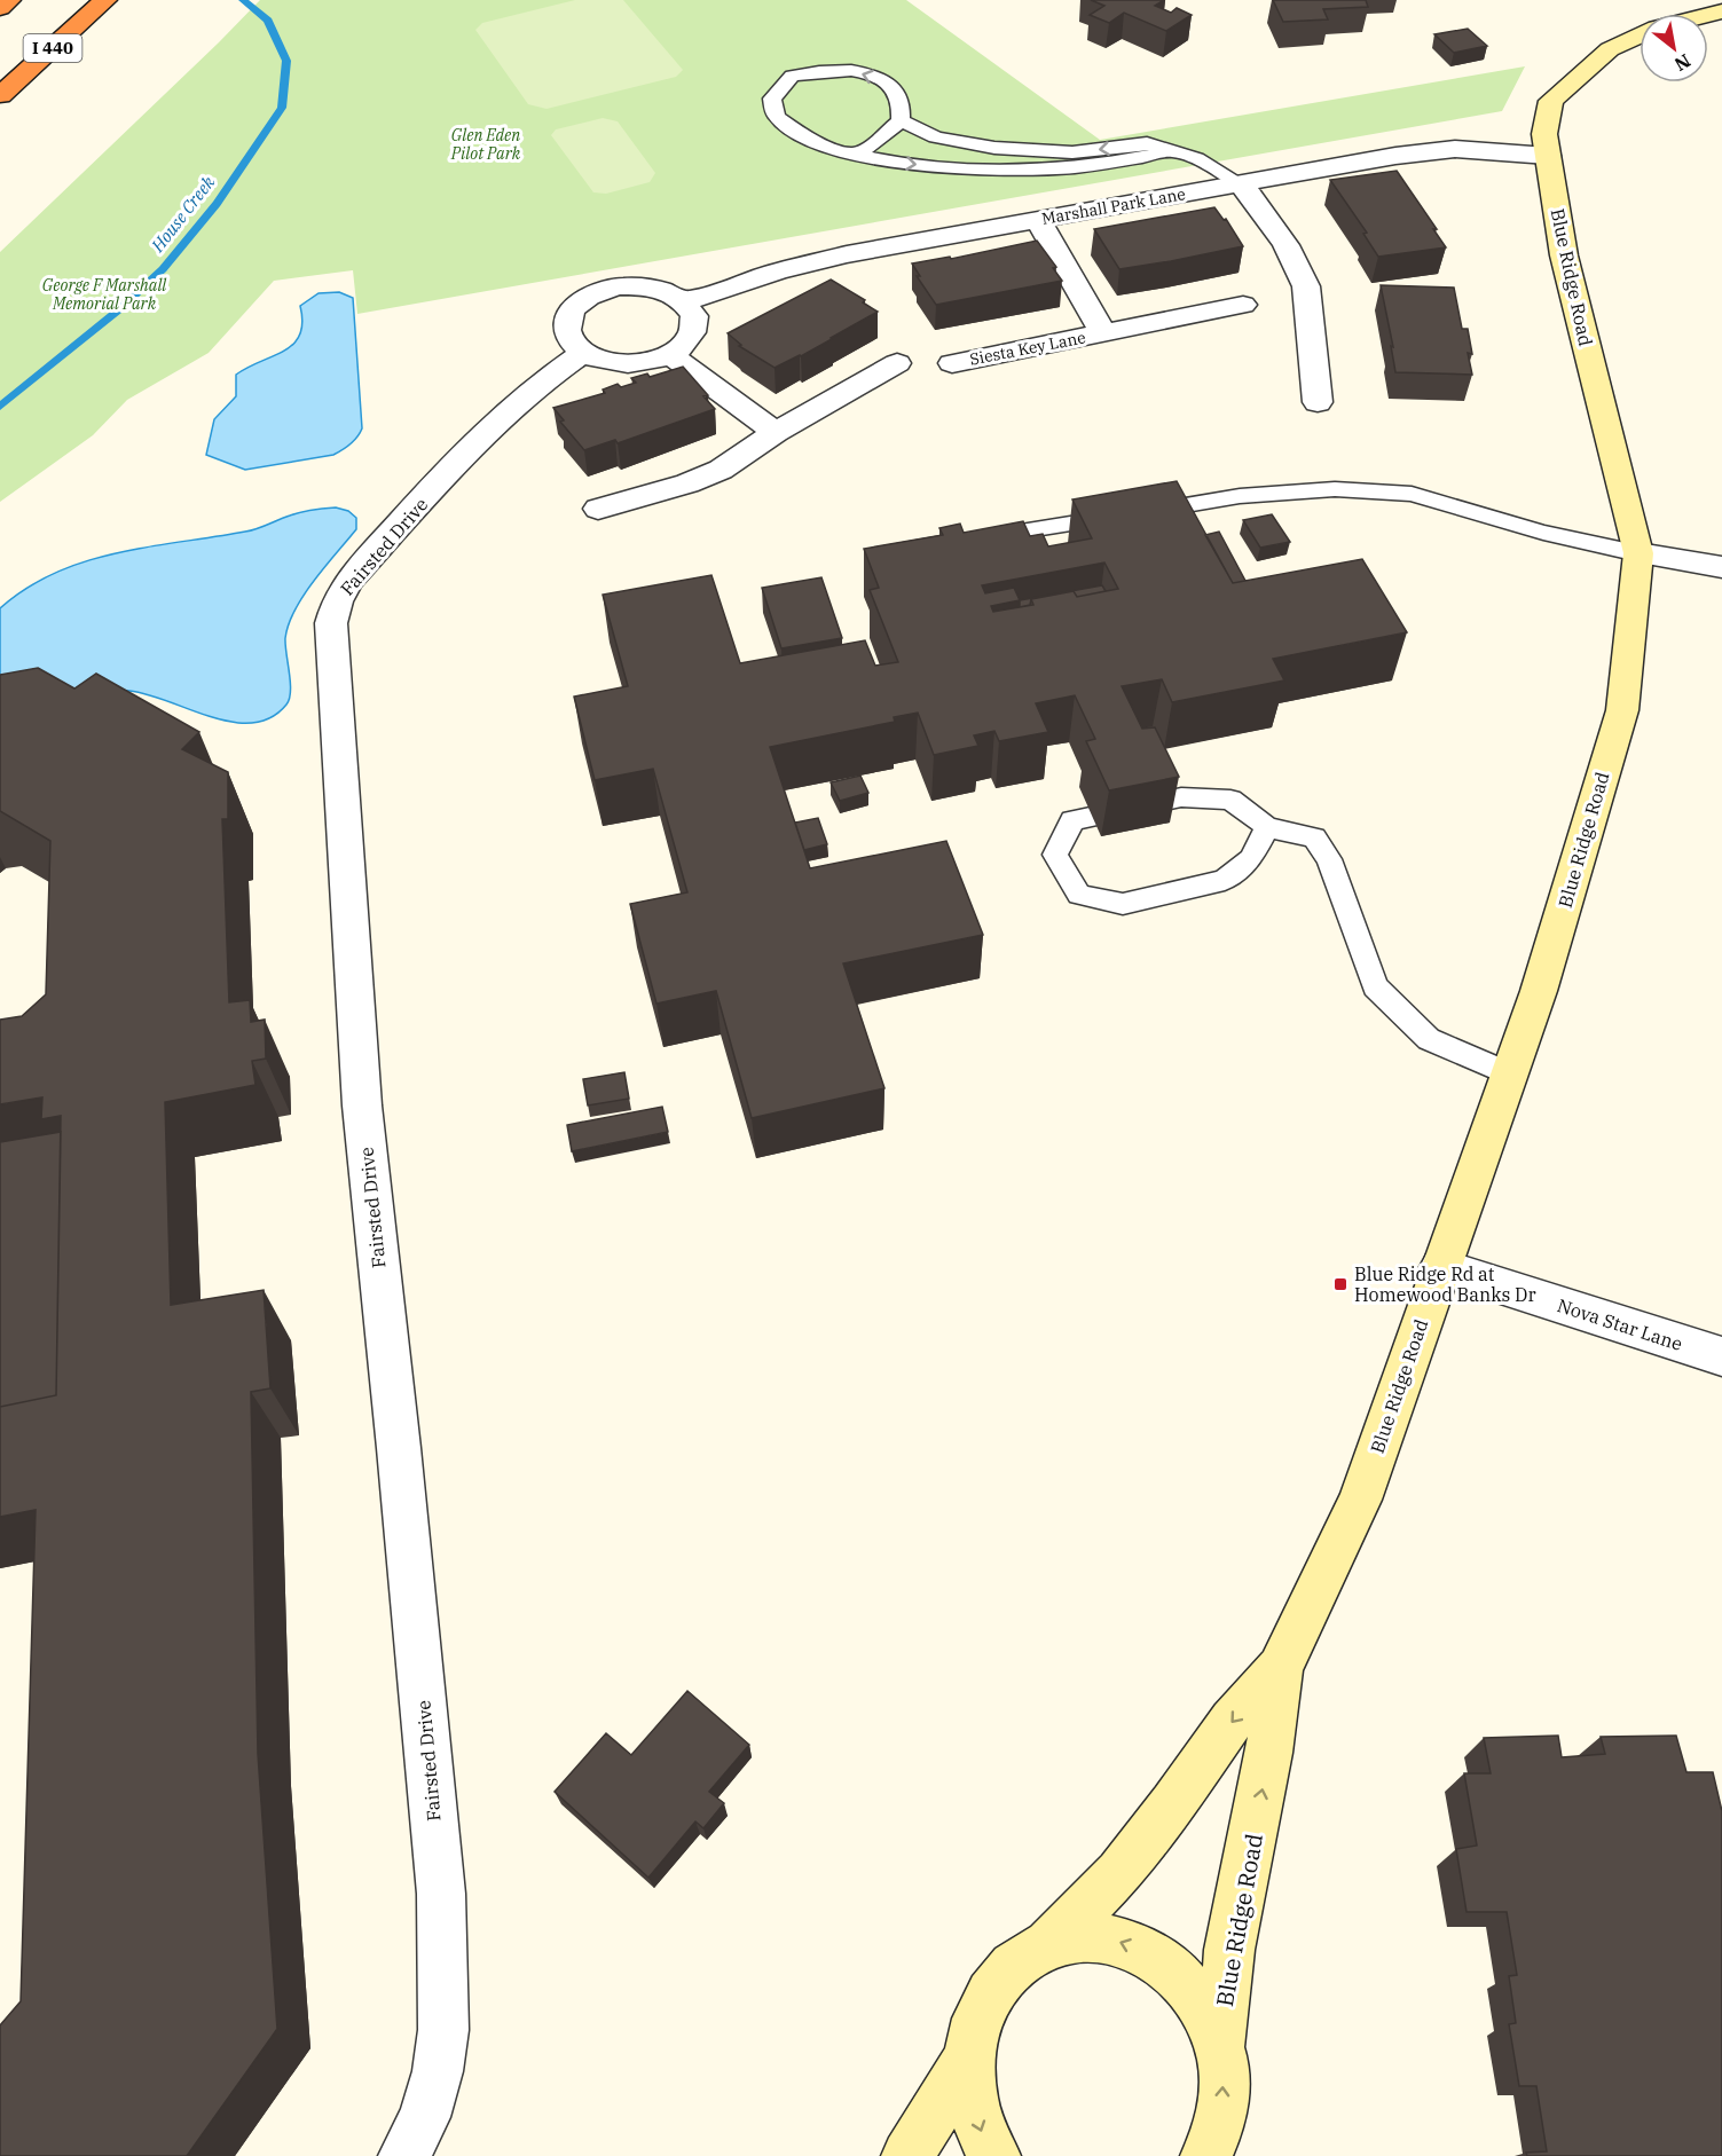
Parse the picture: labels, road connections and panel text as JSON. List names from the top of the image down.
{
  "streets": {
    "highway": ["I 440"],
    "main road": ["Blue Ridge Road"],
    "street": [
      "Marshall Park Lane",
      "Siesta Key Lane",
      "Fairsted Drive",
      "Nova Star Lane"
    ]
  },
  "crossings": [
    ["Marshall Park Lane", "Blue Ridge Road"],
    ["Marshall Park Lane", "Siesta Key Lane"],
    ["Marshall Park Lane", "Fairsted Drive"],
    ["Blue Ridge Road", "Nova Star Lane"]
  ],
  "water": ["House Creek"],
  "parks": ["Glen Eden Pilot Park", "George F Marshall Memorial Park"],
  "places": {
    "transit": ["Blue Ridge Rd at Homewood Banks Dr"]
  },
  "north": "bottom right"
}
